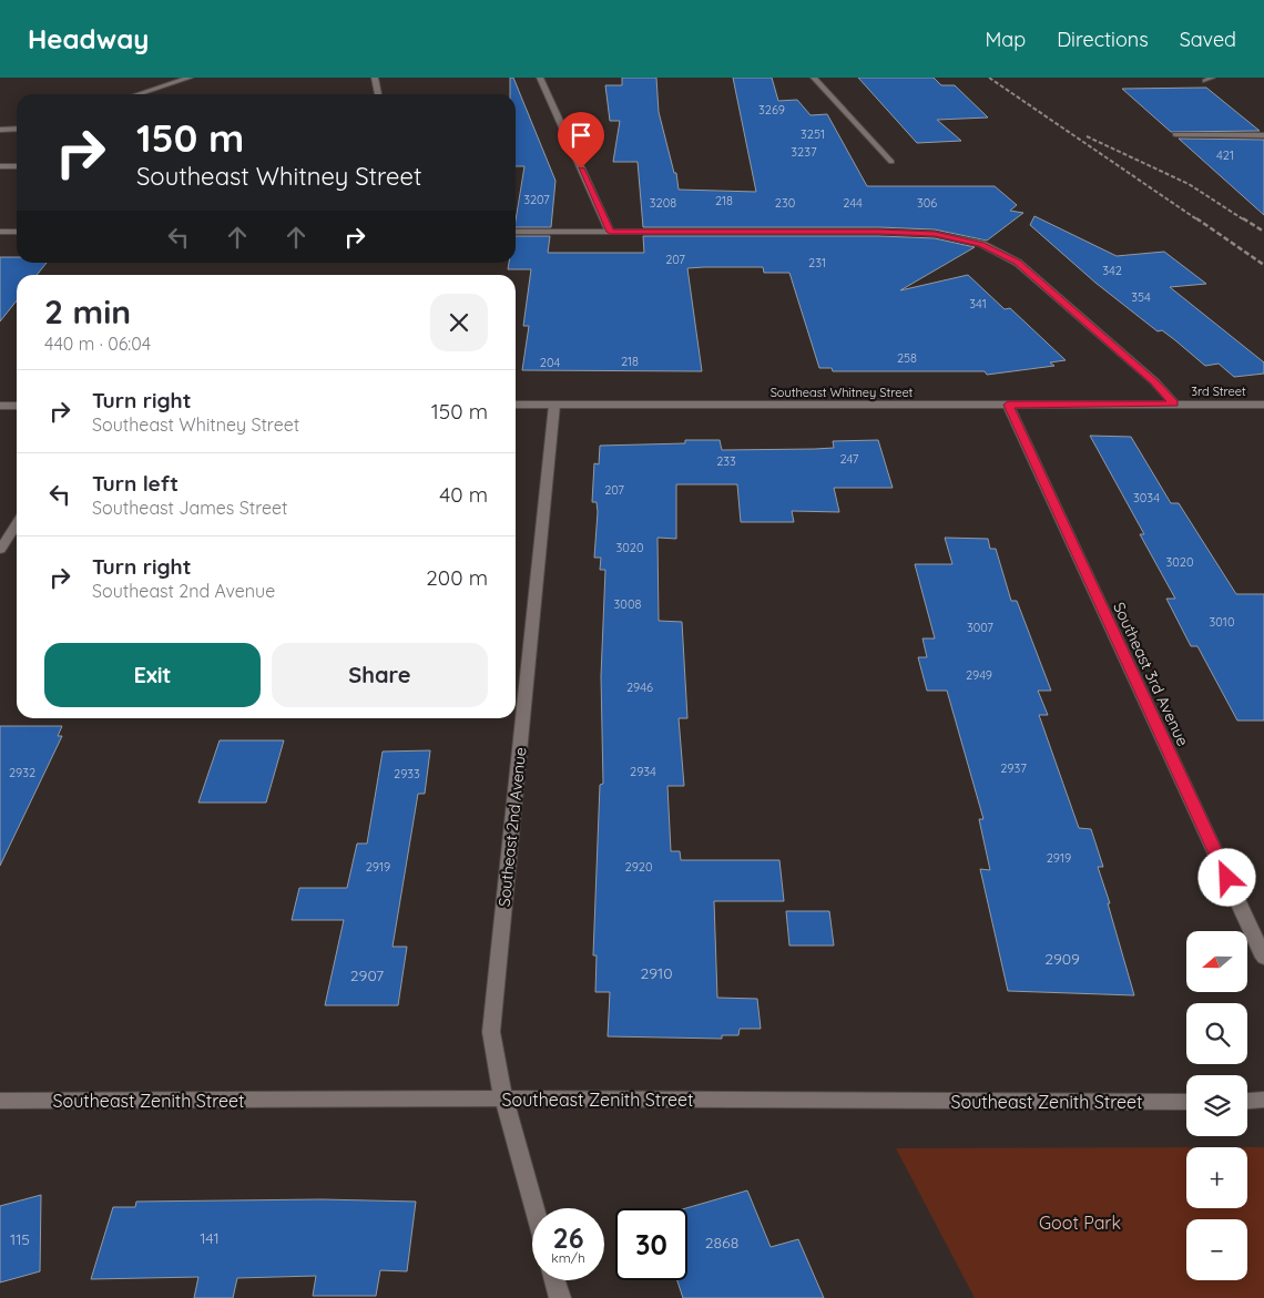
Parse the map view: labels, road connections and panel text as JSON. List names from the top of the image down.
{
  "streets": {
    "street": [
      "3rd Street",
      "Southeast Whitney Street",
      "Southeast 3rd Avenue",
      "Southeast 2nd Avenue",
      "Southeast Zenith Street"
    ]
  },
  "crossings": [
    ["3rd Street", "Southeast Whitney Street"],
    ["Southeast Whitney Street", "Southeast 3rd Avenue"],
    ["Southeast Whitney Street", "Southeast 2nd Avenue"],
    ["Southeast 2nd Avenue", "Southeast Zenith Street"]
  ],
  "parks": ["Goot Park"],
  "house_numbers": [
    "3269",
    "3251",
    "3237",
    "421",
    "3207",
    "218",
    "3208",
    "230",
    "244",
    "306",
    "207",
    "231",
    "342",
    "354",
    "341",
    "258",
    "218",
    "204",
    "247",
    "233",
    "207",
    "3034",
    "3020",
    "3020",
    "3008",
    "3010",
    "3007",
    "2949",
    "2946",
    "2937",
    "2934",
    "2932",
    "2933",
    "2919",
    "2919",
    "2920",
    "2909",
    "2910",
    "2907",
    "141",
    "115",
    "2868"
  ],
  "north": "left",
  "page": {
    "header": "Headway",
    "nav": ["Map", "Directions", "Saved"],
    "turn": ["150 m", "Southeast Whitney Street"],
    "heading": ["2 min", "440 m · 06:04"],
    "list": [
      {
        "name": "Turn right",
        "note": "Southeast Whitney Street",
        "value": "150 m"
      },
      {
        "name": "Turn left",
        "note": "Southeast James Street",
        "value": "40 m"
      },
      {
        "name": "Turn right",
        "note": "Southeast 2nd Avenue",
        "value": "200 m"
      }
    ],
    "buttons": ["Exit", "Share"],
    "map_buttons": ["+", "−"],
    "speed": "26 km/h",
    "limit": "30"
  }
}
